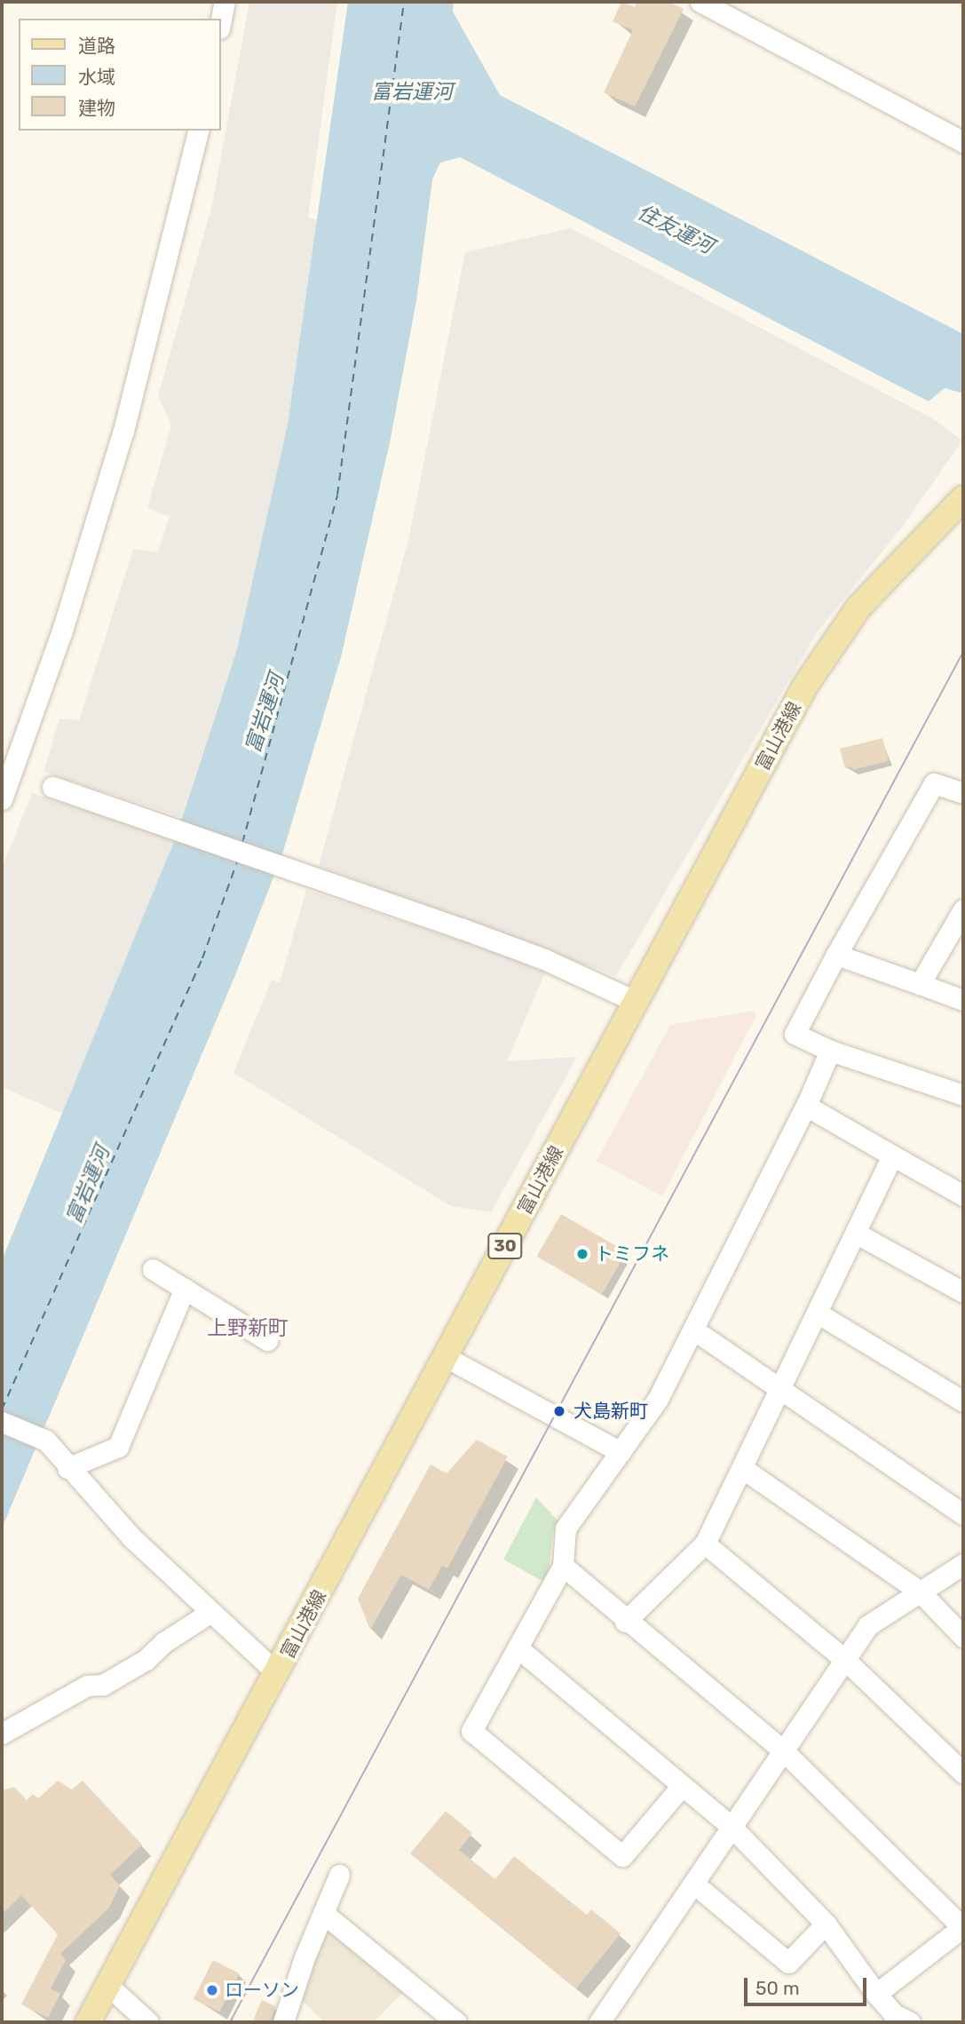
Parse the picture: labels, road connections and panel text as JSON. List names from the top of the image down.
{
  "streets": {
    "main road": ["富山港線", "30"]
  },
  "districts": ["上野新町"],
  "water": ["富岩運河", "住友運河"],
  "places": ["トミフネ", "犬島新町", "ローソン"],
  "legend": ["道路", "水域", "建物"],
  "scale_bar": "50 m"
}
